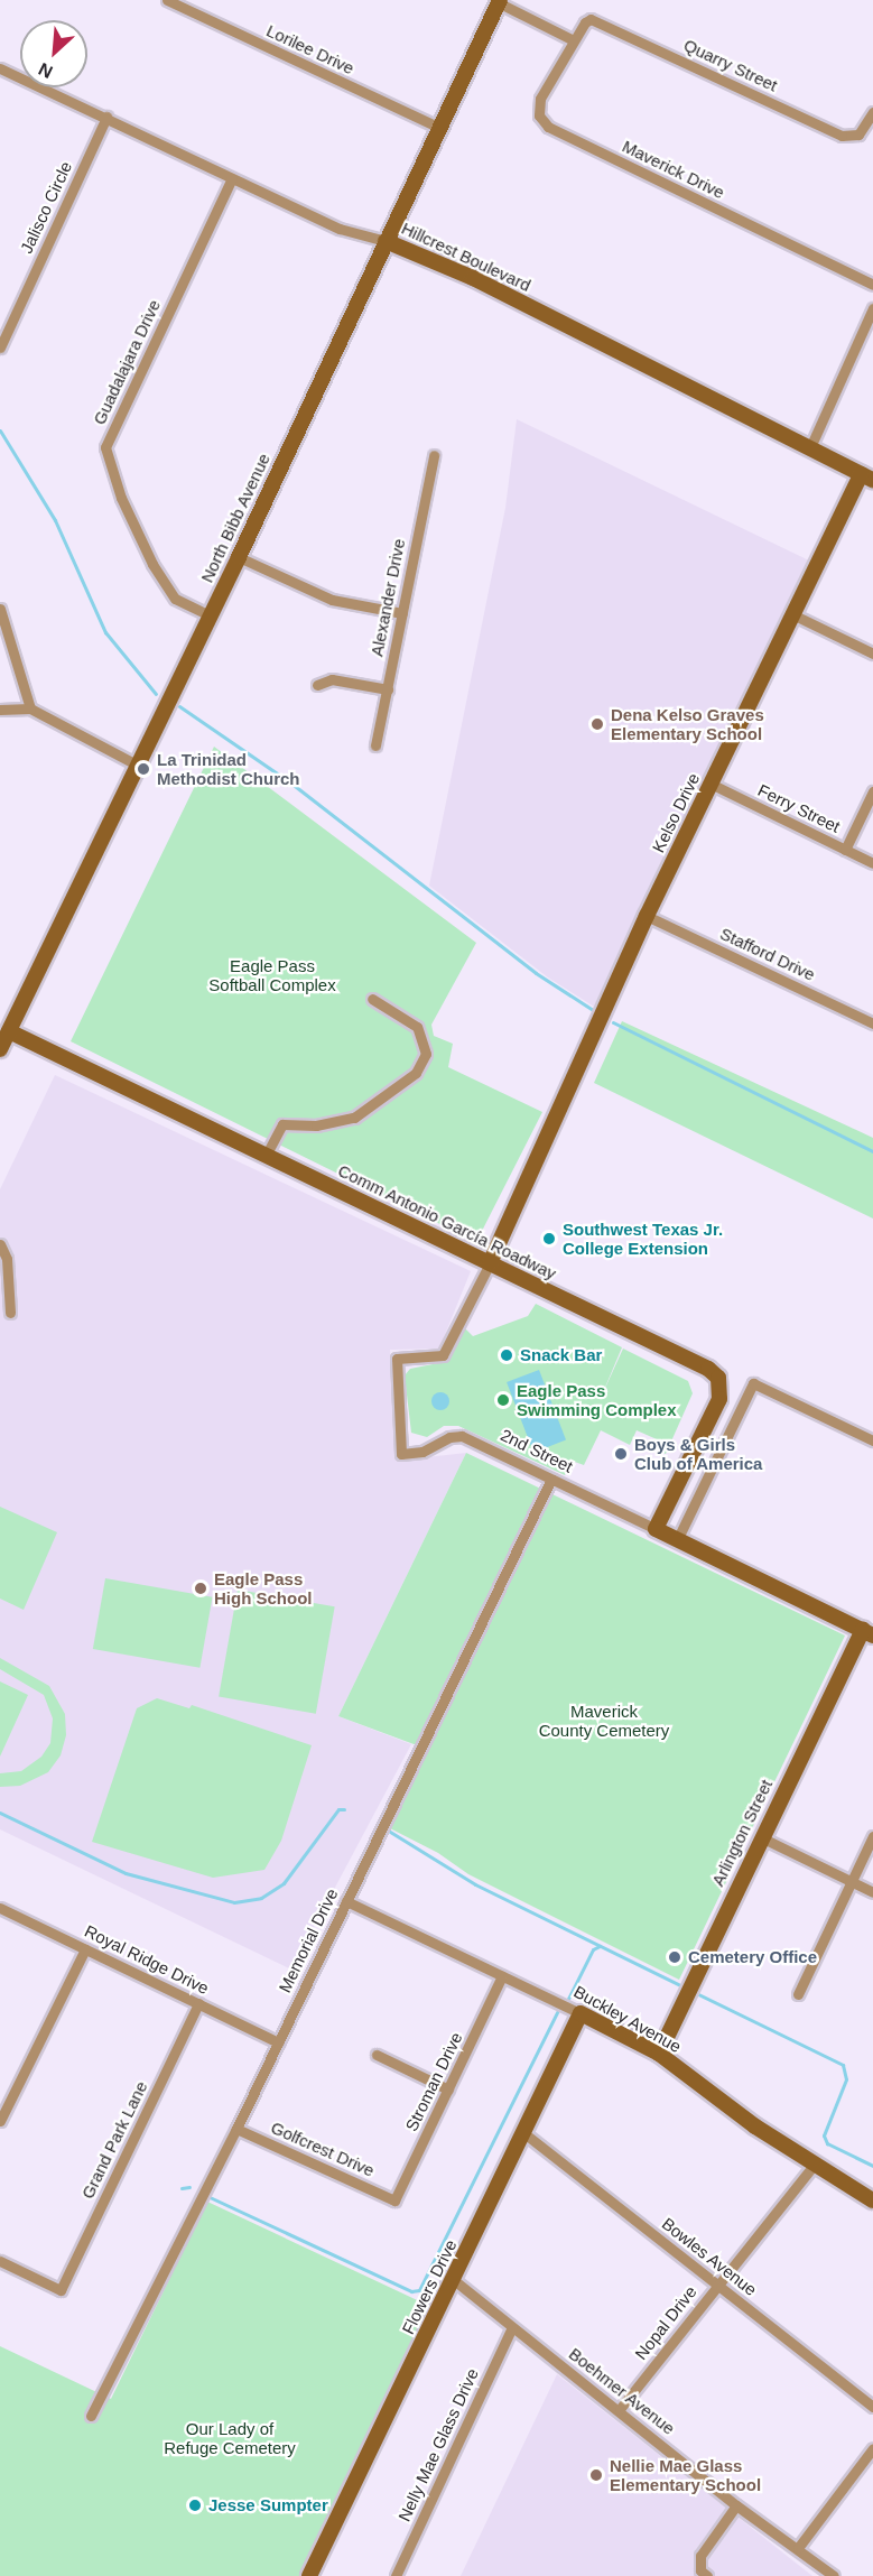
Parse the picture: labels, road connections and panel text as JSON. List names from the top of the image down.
{
  "streets": {
    "street": [
      "Lorilee Drive",
      "Quarry Street",
      "Maverick Drive",
      "Jalisco Circle",
      "Hillcrest Boulevard",
      "Guadalajara Drive",
      "North Bibb Avenue",
      "Alexander Drive",
      "Ferry Street",
      "Kelso Drive",
      "Stafford Drive",
      "Comm Antonio García Roadway",
      "2nd Street",
      "Arlington Street",
      "Memorial Drive",
      "Royal Ridge Drive",
      "Buckley Avenue",
      "Stroman Drive",
      "Grand Park Lane",
      "Golfcrest Drive",
      "Bowles Avenue",
      "Flowers Drive",
      "Nopal Drive",
      "Boehmer Avenue",
      "Nelly Mae Glass Drive"
    ]
  },
  "crossings": [
    ["Lorilee Drive", "North Bibb Avenue"],
    ["Quarry Street", "Maverick Drive"],
    ["Jalisco Circle", "Hillcrest Boulevard"],
    ["Hillcrest Boulevard", "Guadalajara Drive"],
    ["Hillcrest Boulevard", "North Bibb Avenue"],
    ["Hillcrest Boulevard", "Kelso Drive"],
    ["Guadalajara Drive", "North Bibb Avenue"],
    ["North Bibb Avenue", "Comm Antonio García Roadway"],
    ["Ferry Street", "Kelso Drive"],
    ["Kelso Drive", "Stafford Drive"],
    ["Kelso Drive", "Comm Antonio García Roadway"],
    ["Kelso Drive", "2nd Street"],
    ["Comm Antonio García Roadway", "2nd Street"],
    ["2nd Street", "Arlington Street"],
    ["2nd Street", "Memorial Drive"],
    ["Arlington Street", "Buckley Avenue"],
    ["Memorial Drive", "Royal Ridge Drive"],
    ["Memorial Drive", "Buckley Avenue"],
    ["Memorial Drive", "Golfcrest Drive"],
    ["Royal Ridge Drive", "Grand Park Lane"],
    ["Buckley Avenue", "Stroman Drive"],
    ["Buckley Avenue", "Flowers Drive"],
    ["Buckley Avenue", "Nopal Drive"],
    ["Stroman Drive", "Golfcrest Drive"],
    ["Bowles Avenue", "Flowers Drive"],
    ["Bowles Avenue", "Nopal Drive"],
    ["Flowers Drive", "Boehmer Avenue"],
    ["Nopal Drive", "Boehmer Avenue"],
    ["Boehmer Avenue", "Nelly Mae Glass Drive"]
  ],
  "parks": ["Eagle Pass Softball Complex", "Maverick County Cemetery", "Our Lady of Refuge Cemetery"],
  "places": [
    "Dena Kelso Graves Elementary School",
    "La Trinidad Methodist Church",
    "Southwest Texas Jr. College Extension",
    "Snack Bar",
    "Eagle Pass Swimming Complex",
    "Boys & Girls Club of America",
    "Eagle Pass High School",
    "Cemetery Office",
    "Nellie Mae Glass Elementary School",
    "Jesse Sumpter"
  ],
  "north": "bottom left"
}
